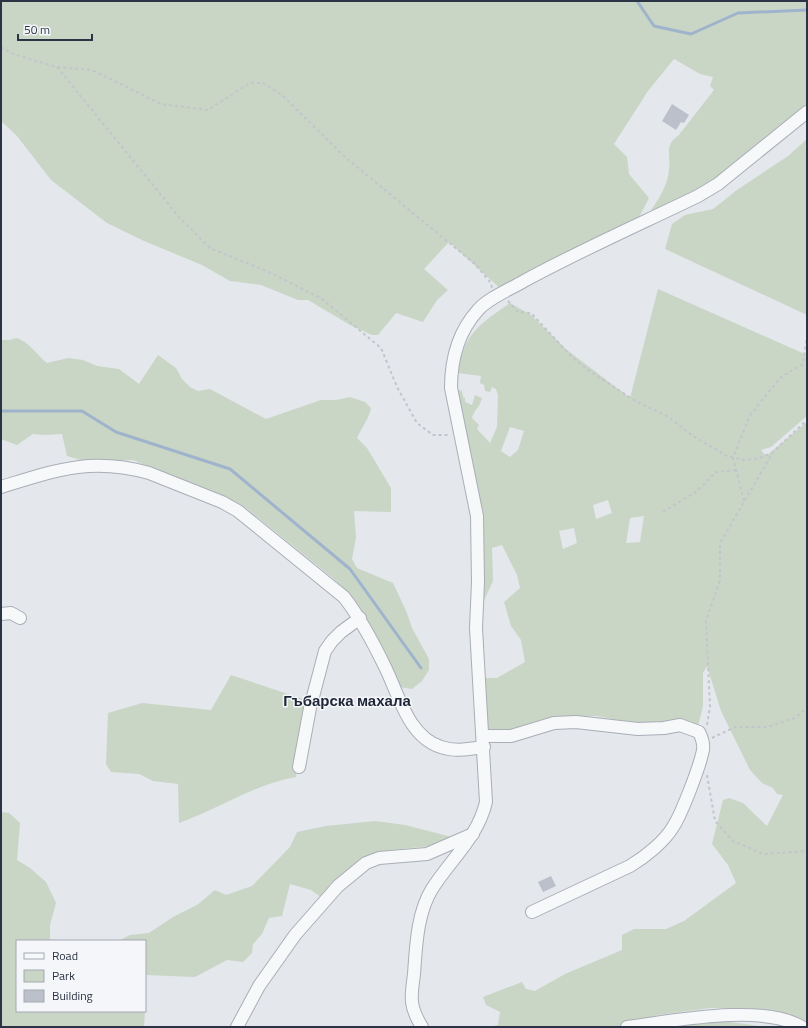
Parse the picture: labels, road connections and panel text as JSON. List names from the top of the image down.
{
  "districts": ["Гъбарска махала"],
  "legend": ["Road", "Park", "Building"],
  "scale_bar": "50 m"
}
